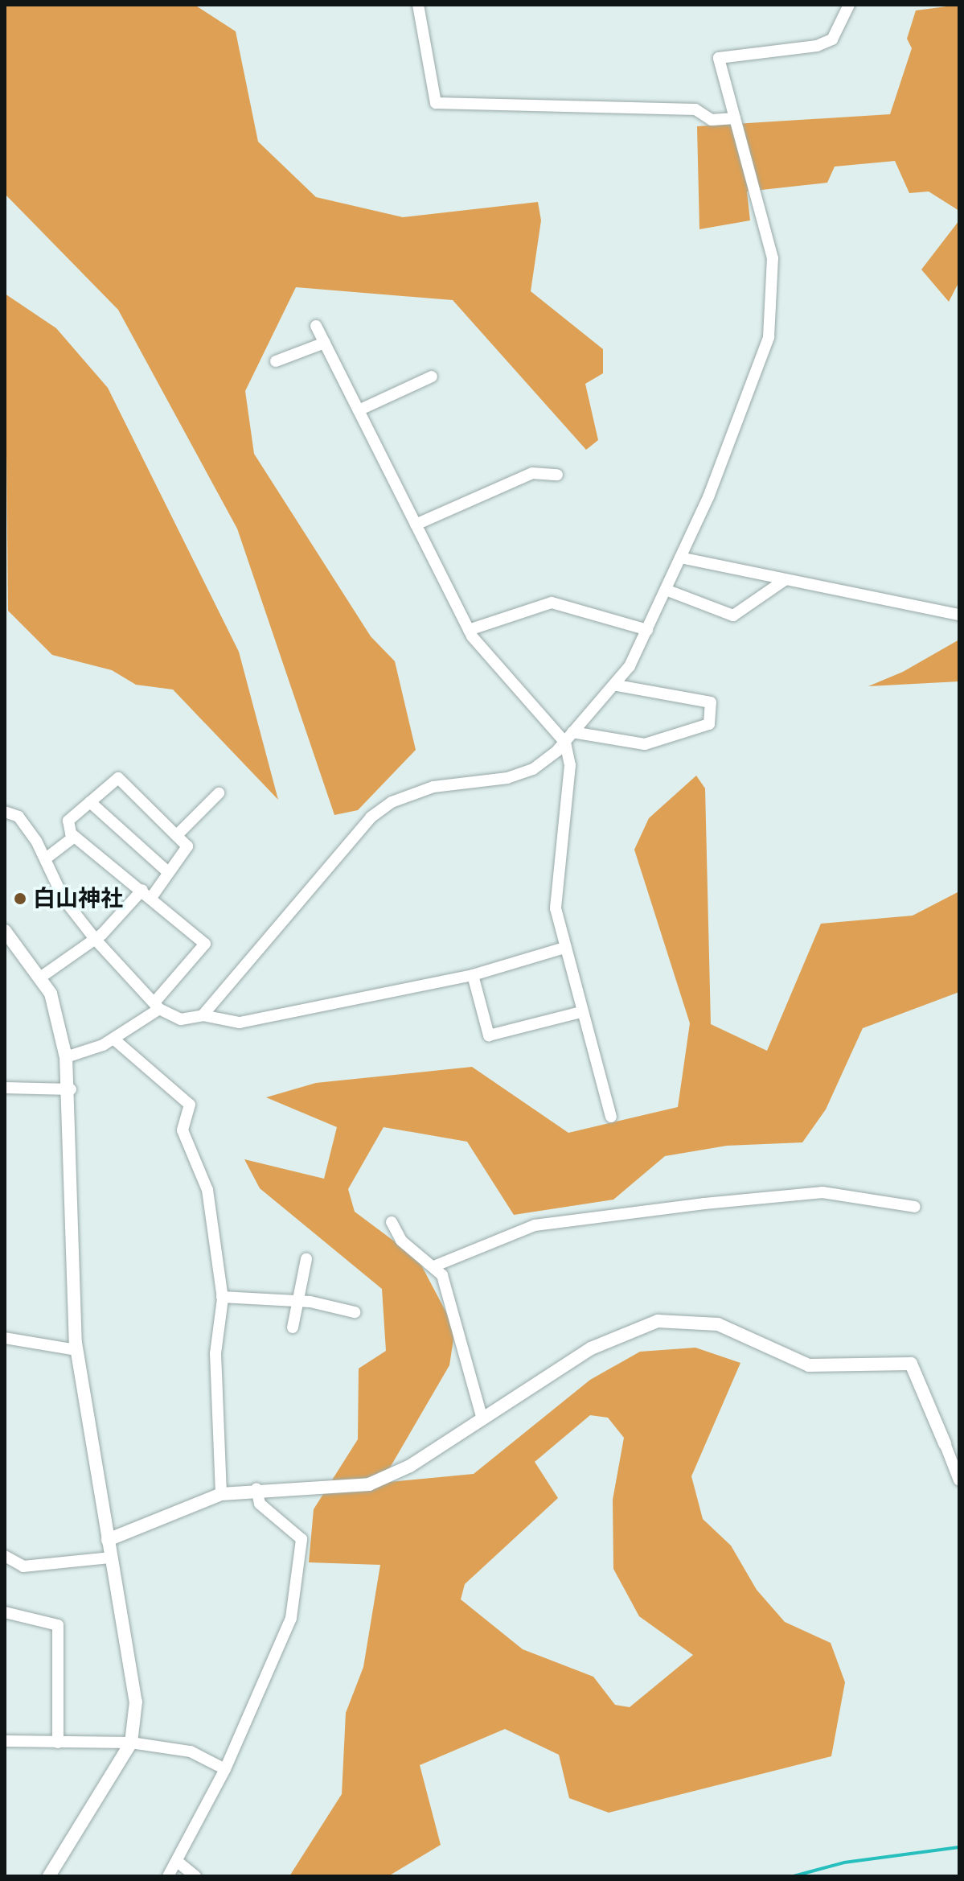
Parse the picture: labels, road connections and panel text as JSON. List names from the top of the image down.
{
  "places": ["白山神社"]
}
